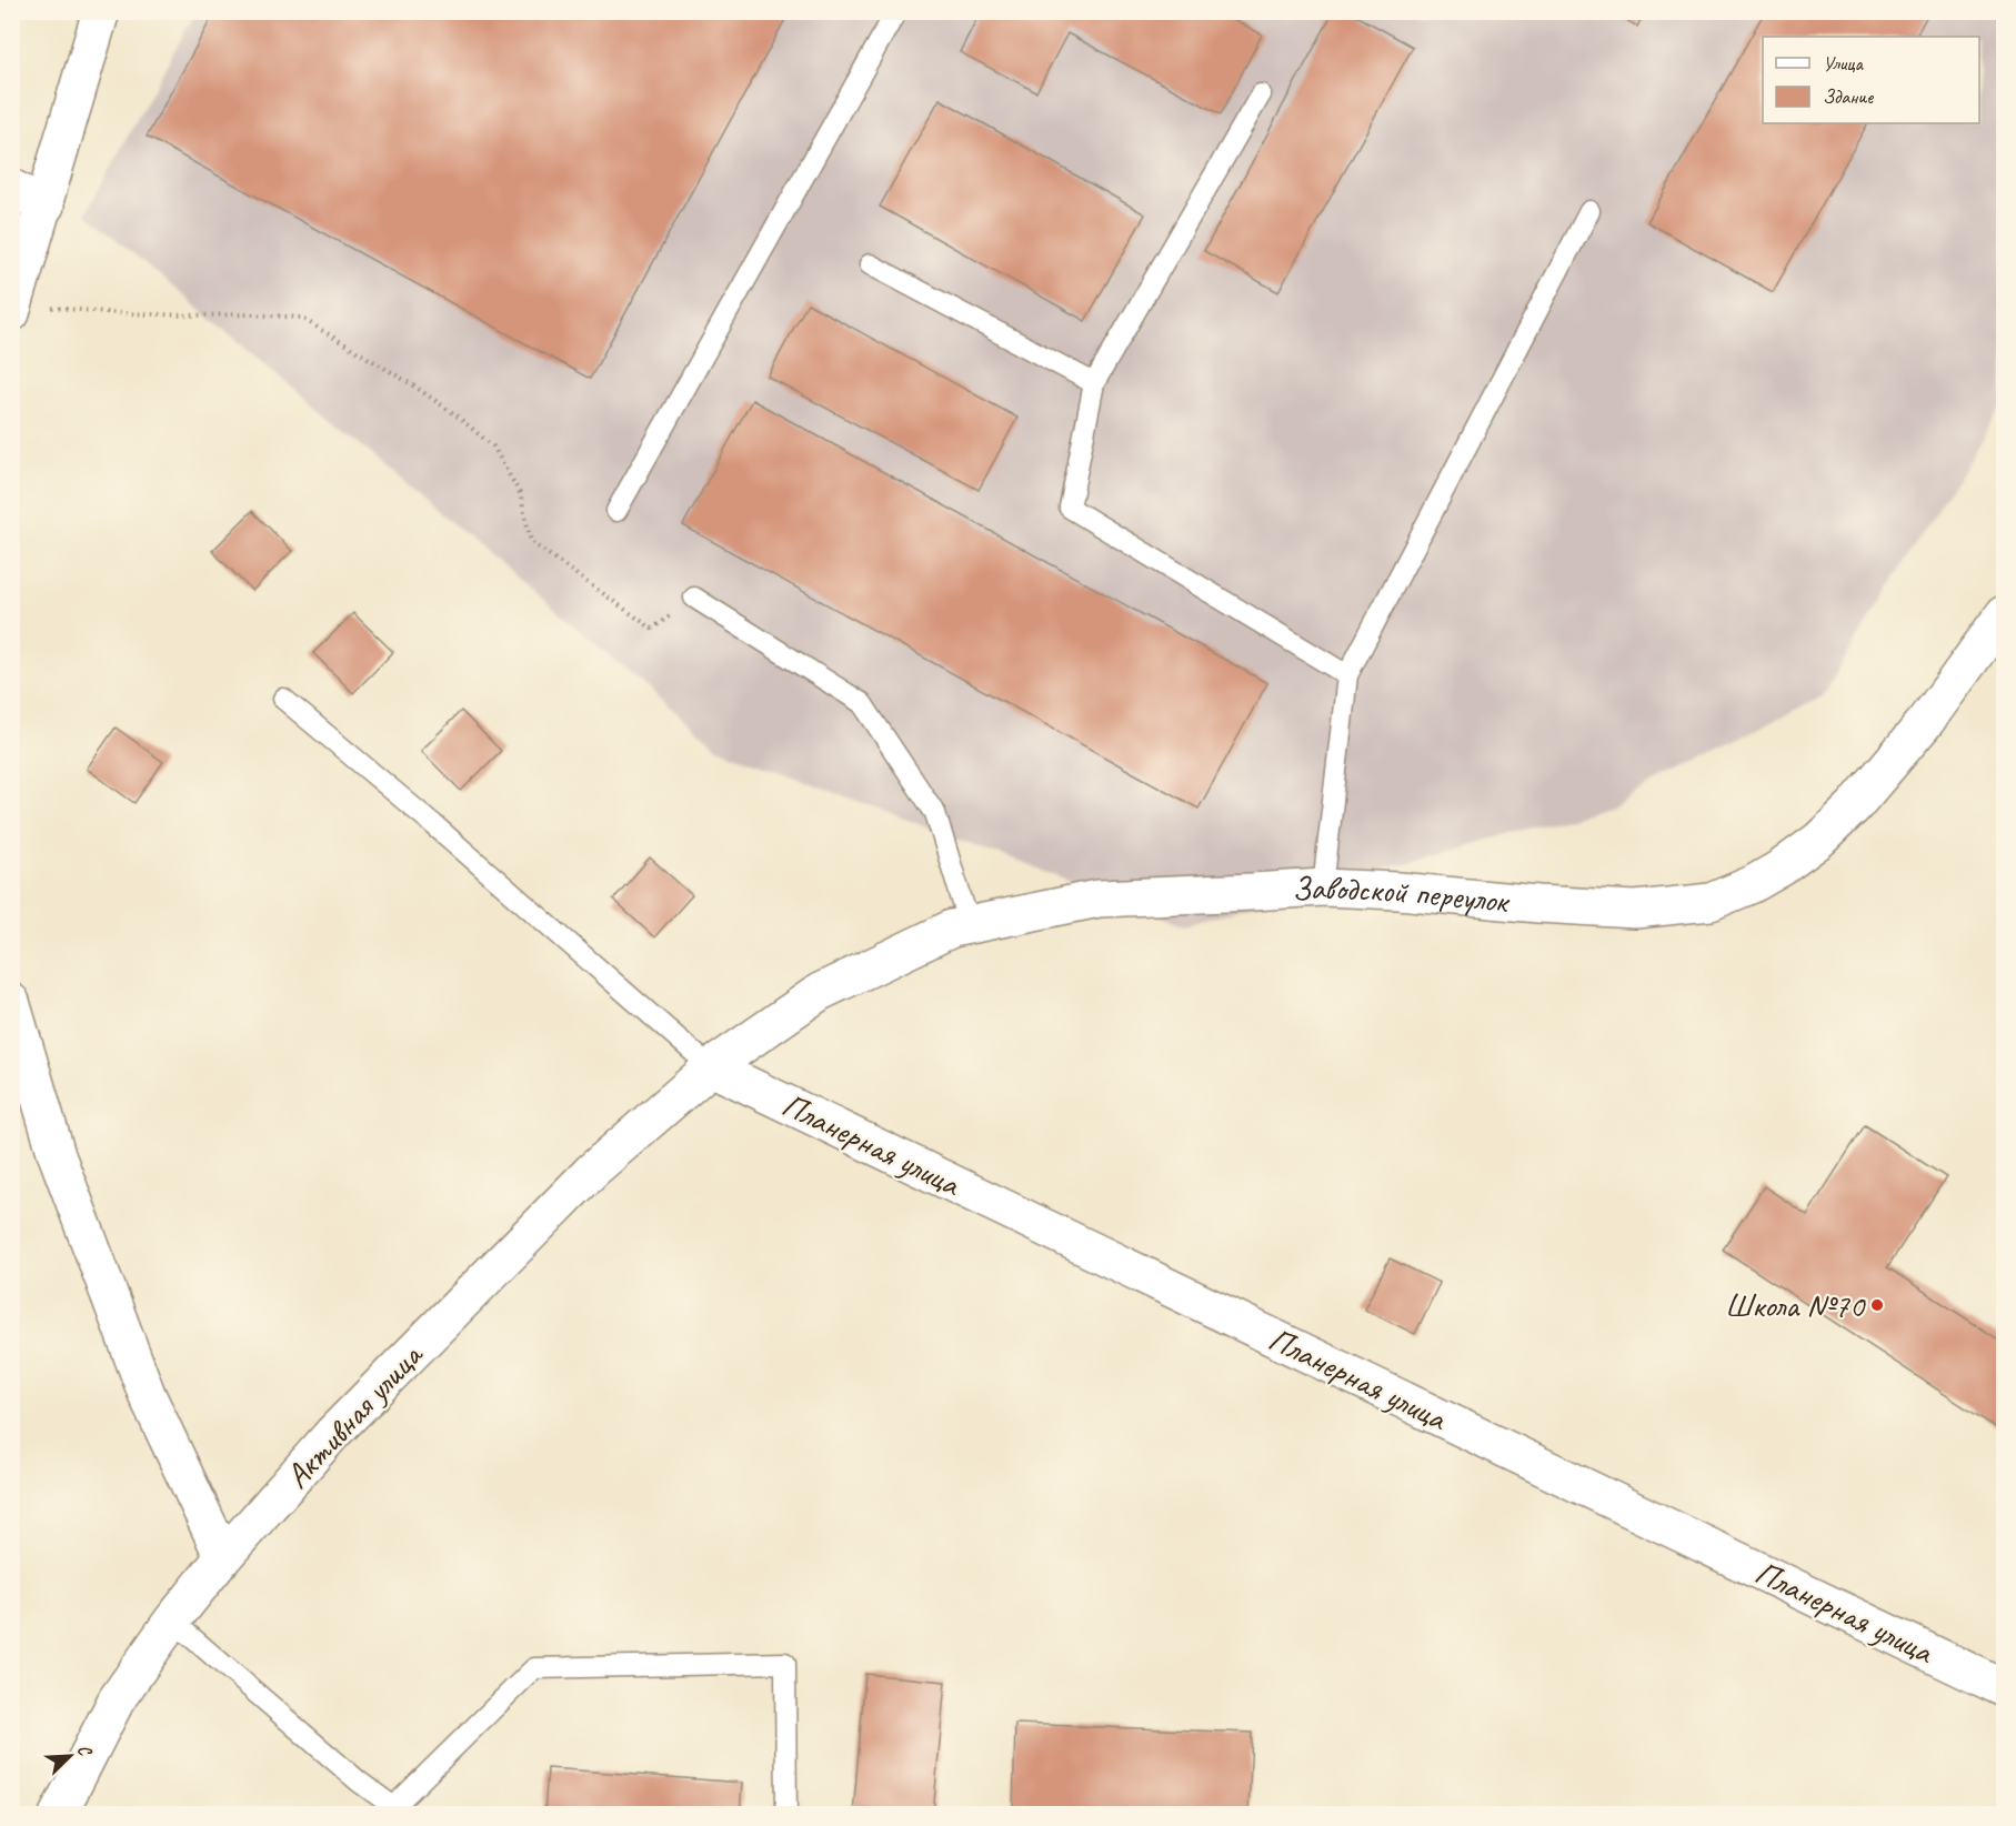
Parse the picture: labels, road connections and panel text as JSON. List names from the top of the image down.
{
  "streets": {
    "main road": ["Заводской переулок", "Планерная улица", "Активная улица"]
  },
  "crossings": [
    ["Заводской переулок", "Планерная улица"],
    ["Заводской переулок", "Активная улица"],
    ["Планерная улица", "Активная улица"]
  ],
  "places": ["Школа №70"],
  "legend": ["Улица", "Здание"],
  "north": "top right"
}
